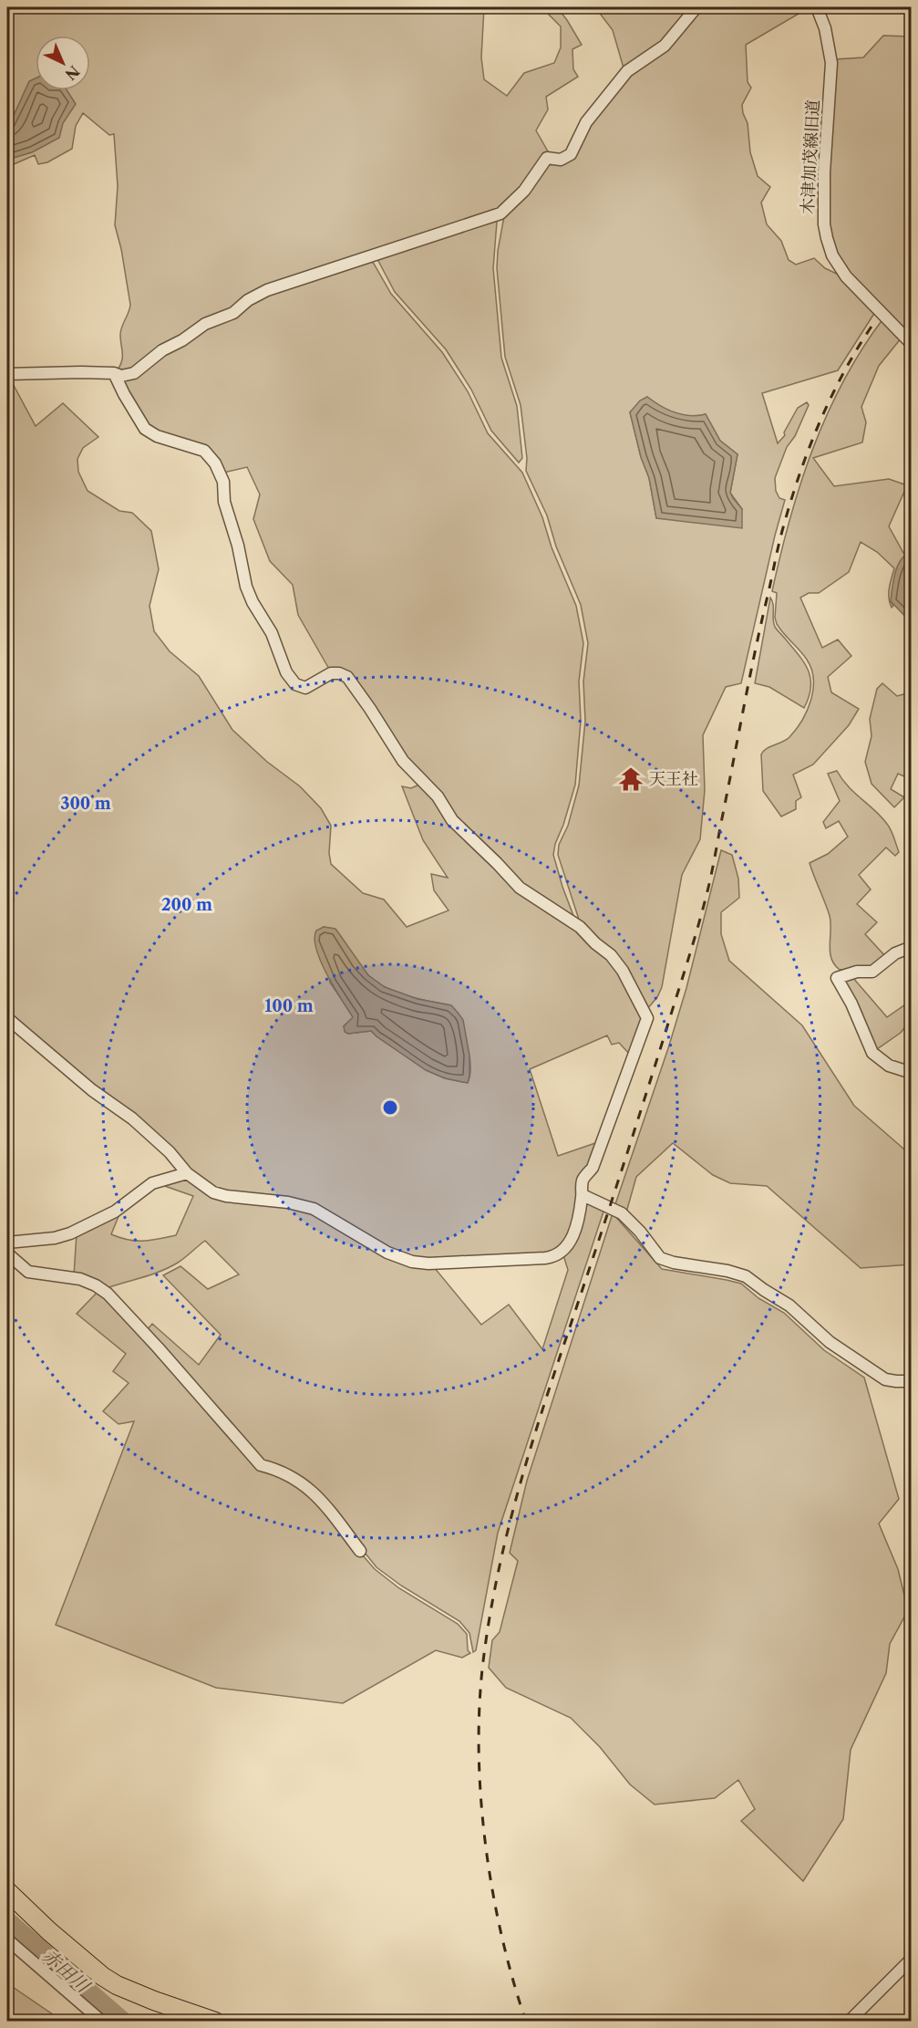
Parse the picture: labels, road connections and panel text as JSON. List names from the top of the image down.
{
  "streets": {
    "street": ["木津加茂線旧道"]
  },
  "water": ["赤田川"],
  "places": {
    "temple": ["天王社"]
  },
  "north": "bottom right",
  "rings": ["300 m", "200 m", "100 m"]
}
